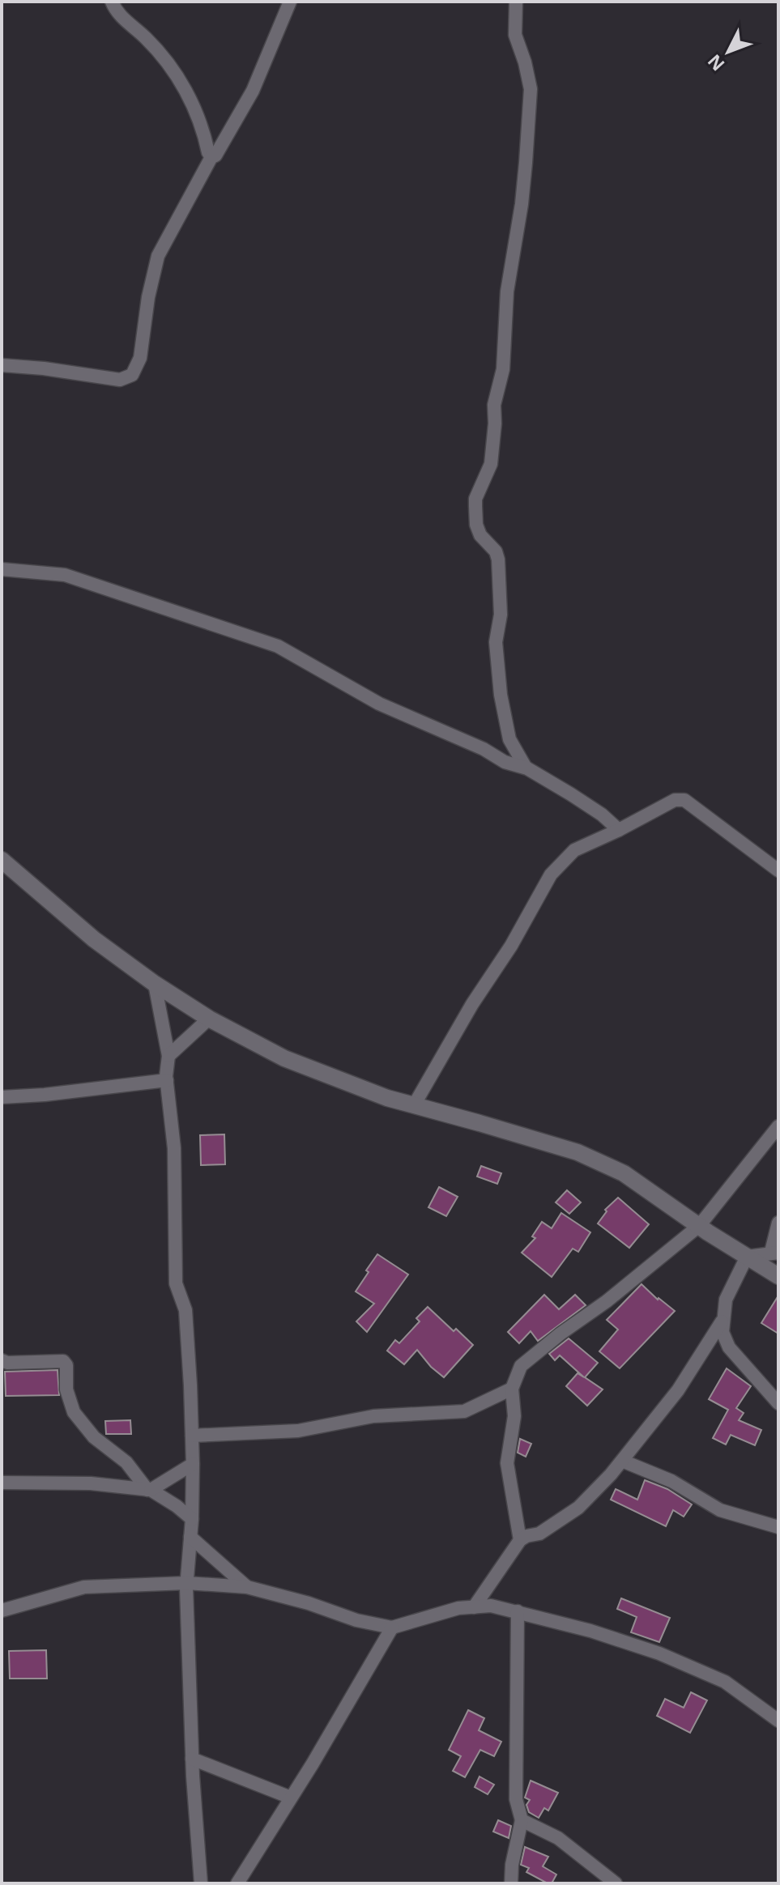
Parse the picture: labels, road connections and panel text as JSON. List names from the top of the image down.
{
  "north": "bottom left"
}
